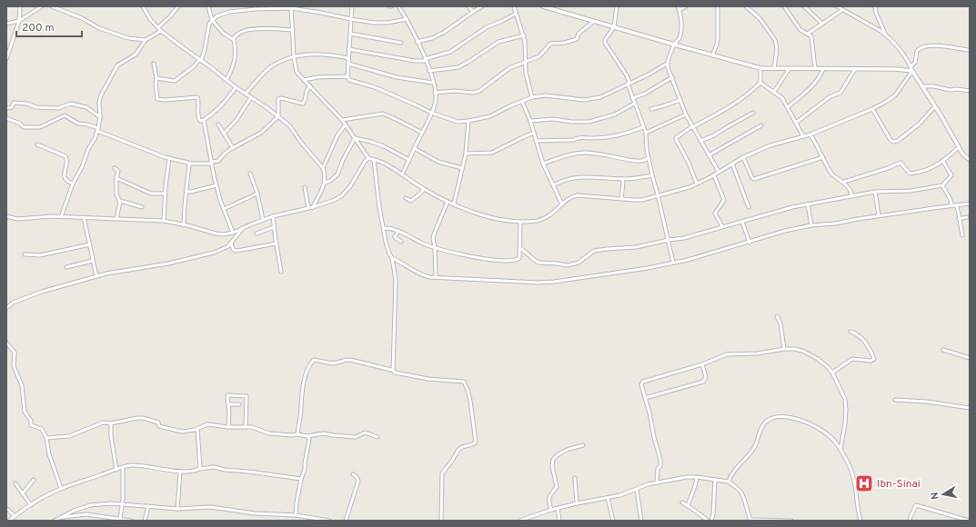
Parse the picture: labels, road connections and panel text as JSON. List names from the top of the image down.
{
  "places": {
    "hospital": ["Ibn-Sinai"]
  },
  "scale_bar": "200 m",
  "north": "left"
}
